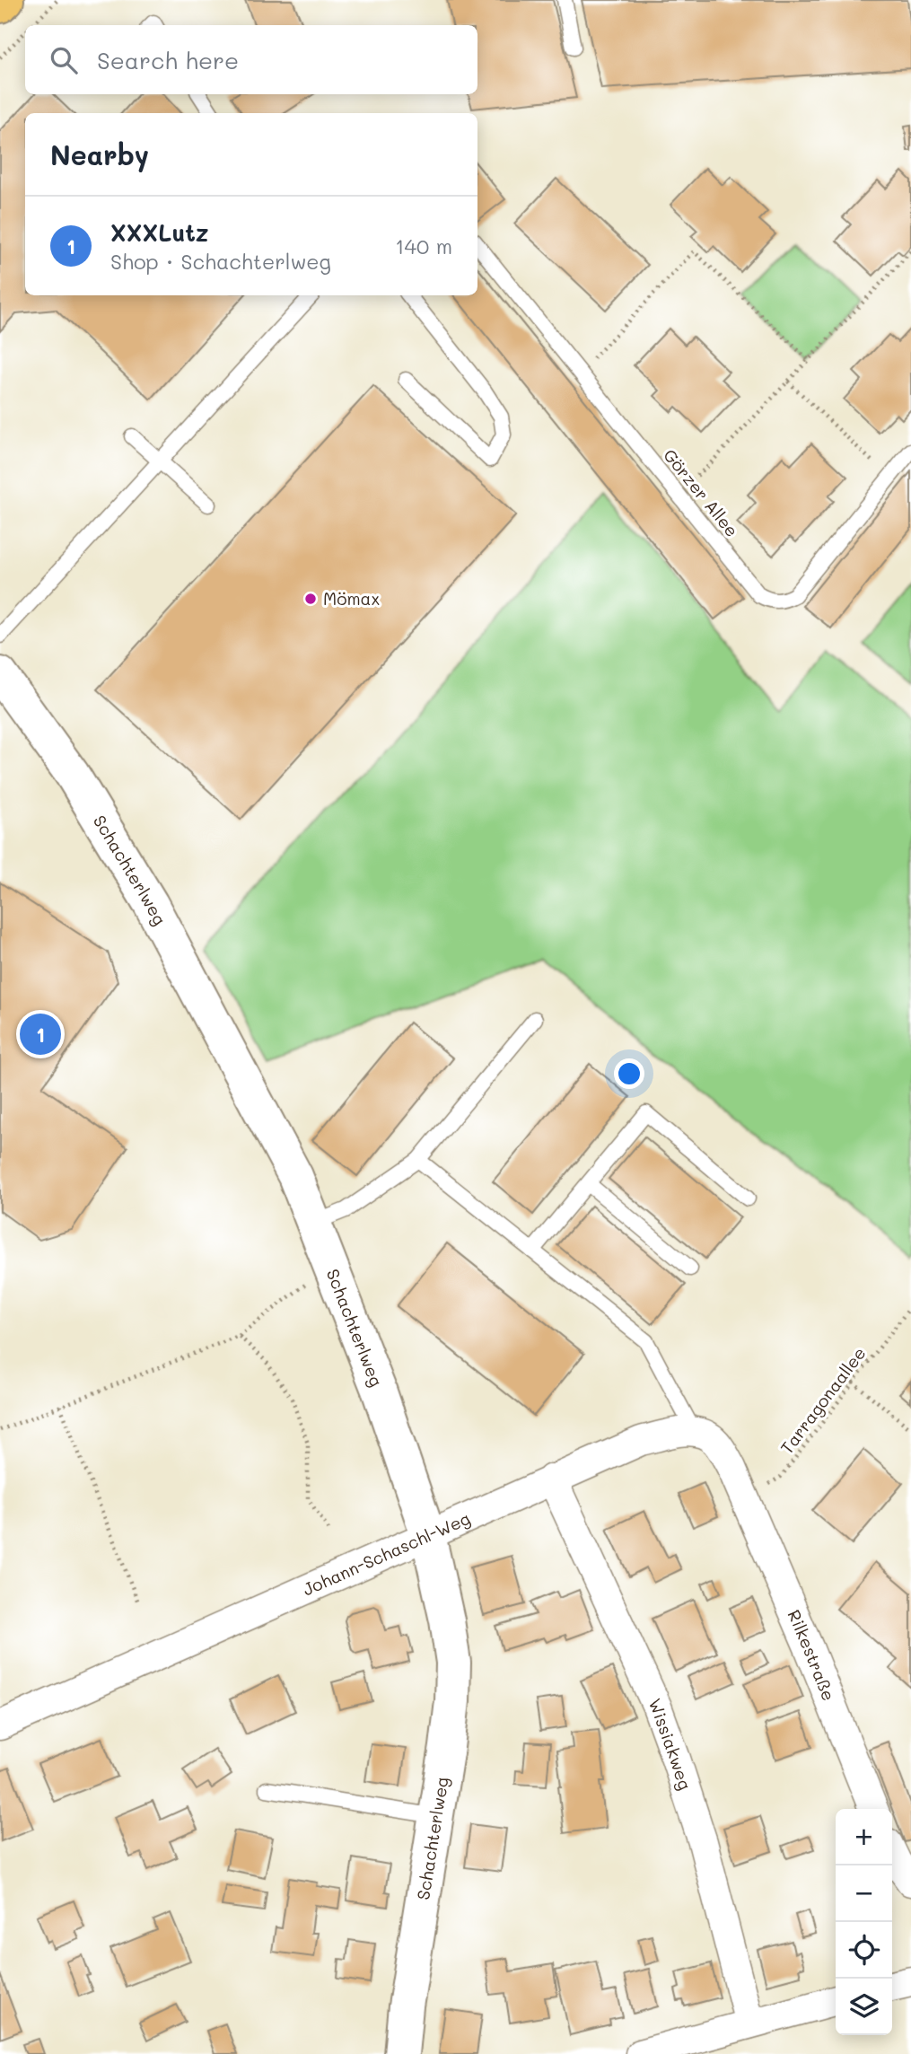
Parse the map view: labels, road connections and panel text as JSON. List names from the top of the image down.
{
  "streets": {
    "street": [
      "Schachterlweg",
      "Johann-Schaschl-Weg",
      "Rilkestraße",
      "Wissiakweg"
    ],
    "lane": ["Görzer Allee"],
    "path": ["Tarragonaallee"]
  },
  "crossings": [
    ["Schachterlweg", "Johann-Schaschl-Weg"],
    ["Tarragonaallee", "Rilkestraße"],
    ["Johann-Schaschl-Weg", "Wissiakweg"]
  ],
  "places": ["Mömax"],
  "page": {
    "search": "Search here",
    "heading": "Nearby",
    "list": [
      {
        "mark": "1",
        "name": "XXXLutz",
        "note": "Shop · Schachterlweg",
        "value": "140 m"
      }
    ],
    "pins": "1",
    "map_buttons": ["+", "−"]
  }
}
